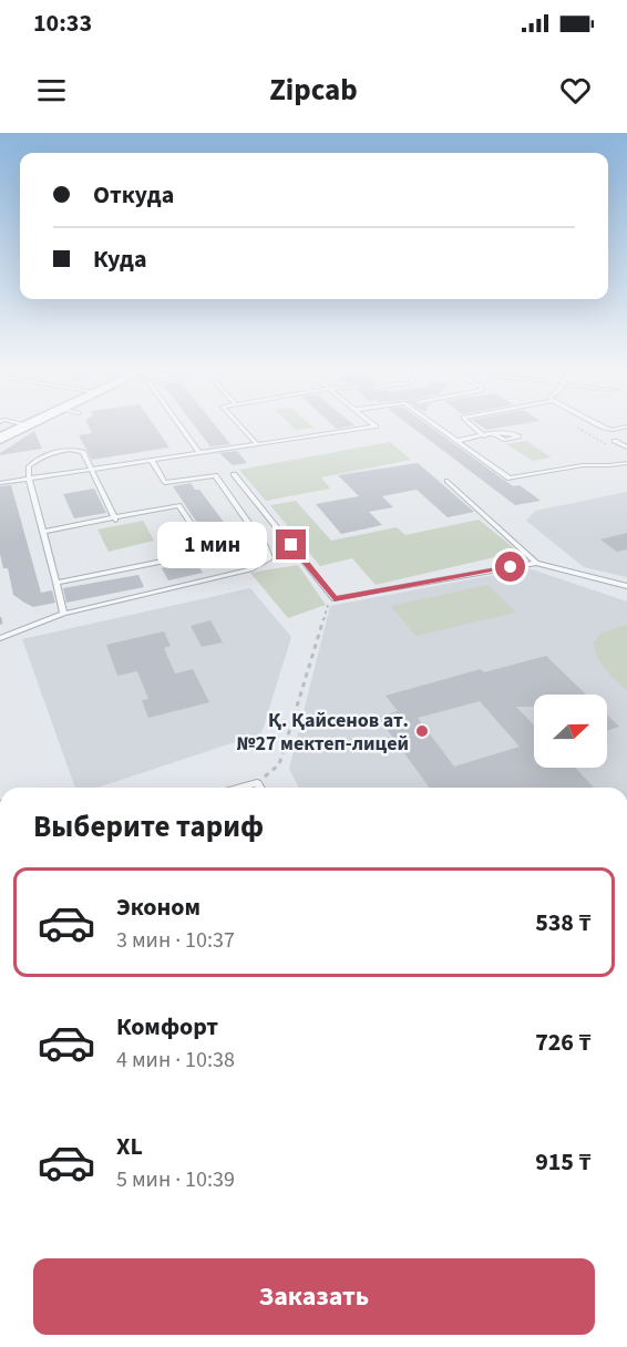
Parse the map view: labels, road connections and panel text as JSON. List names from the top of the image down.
{
  "places": ["Қ. Қайсенов ат. №27 мектеп-лицей"],
  "north": "right",
  "page": {
    "status": "10:33",
    "header": "Zipcab",
    "banner": ["Откуда", "Куда"],
    "bubble": "1 мин",
    "heading": "Выберите тариф",
    "list": [
      {
        "name": "Эконом",
        "note": "3 мин · 10:37",
        "value": "538 ₸"
      },
      {
        "name": "Комфорт",
        "note": "4 мин · 10:38",
        "value": "726 ₸"
      },
      {
        "name": "XL",
        "note": "5 мин · 10:39",
        "value": "915 ₸"
      }
    ],
    "buttons": "Заказать"
  }
}
